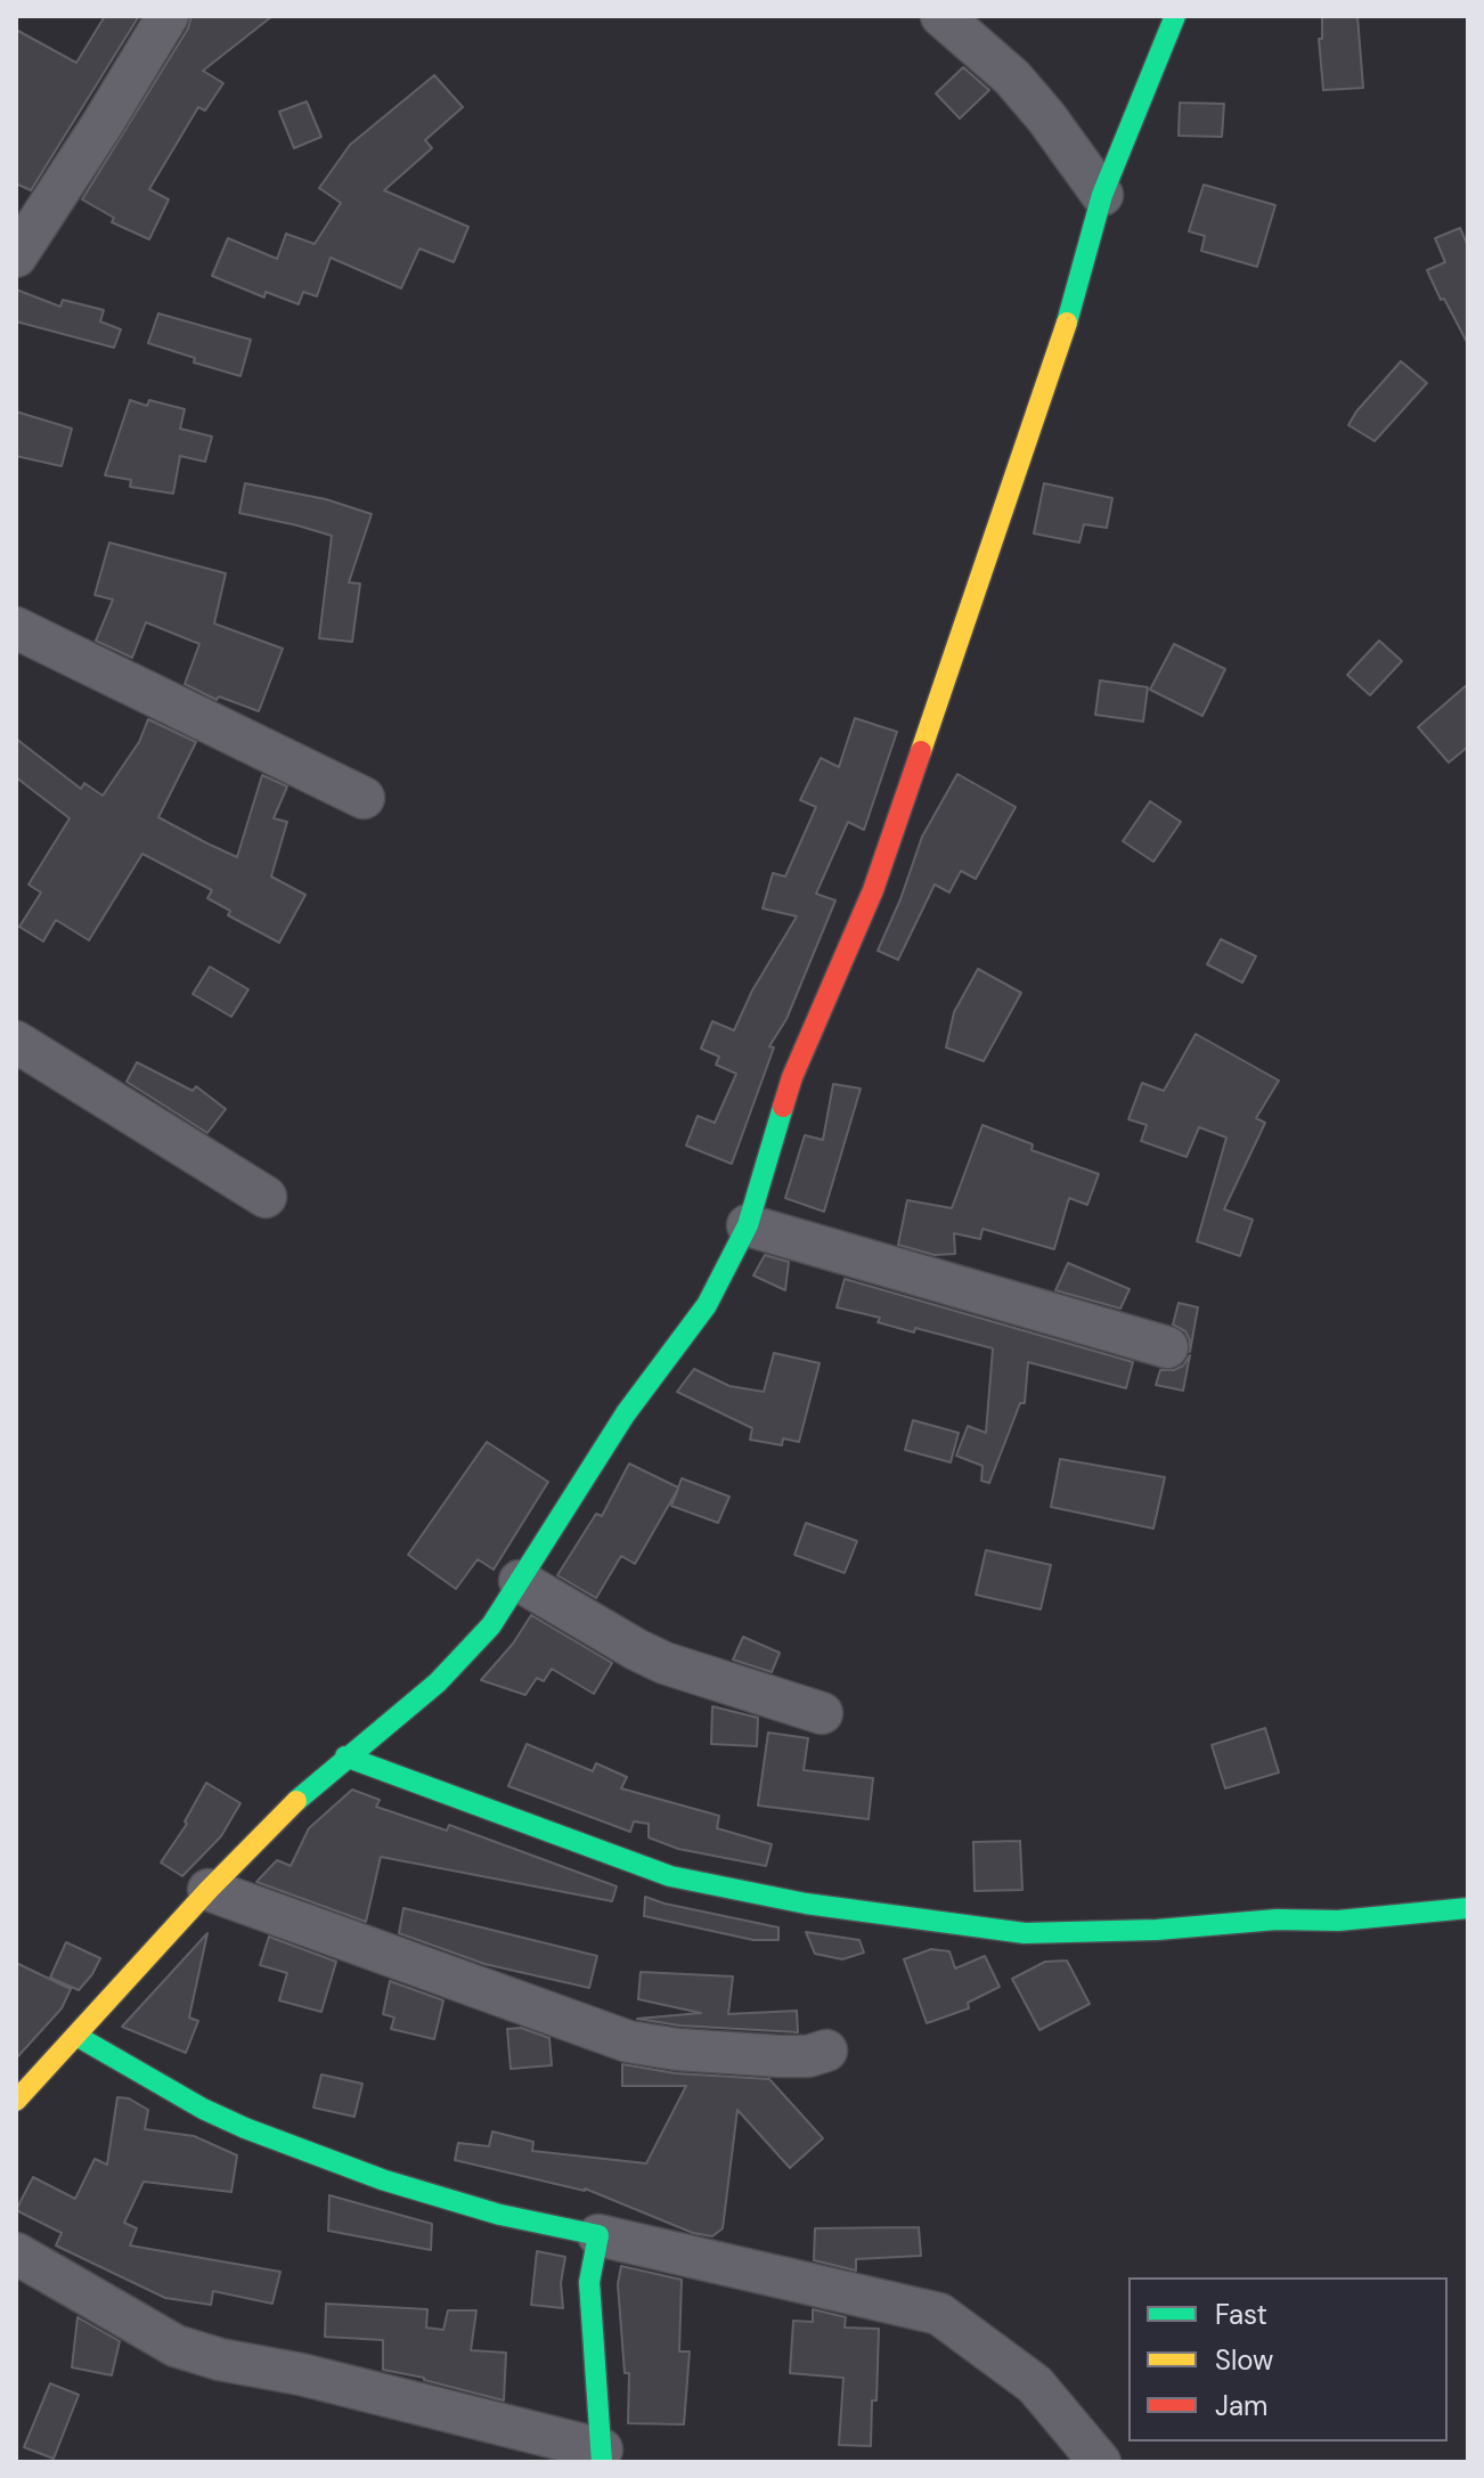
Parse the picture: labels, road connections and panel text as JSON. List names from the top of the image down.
{
  "legend": ["Fast", "Slow", "Jam"]
}
